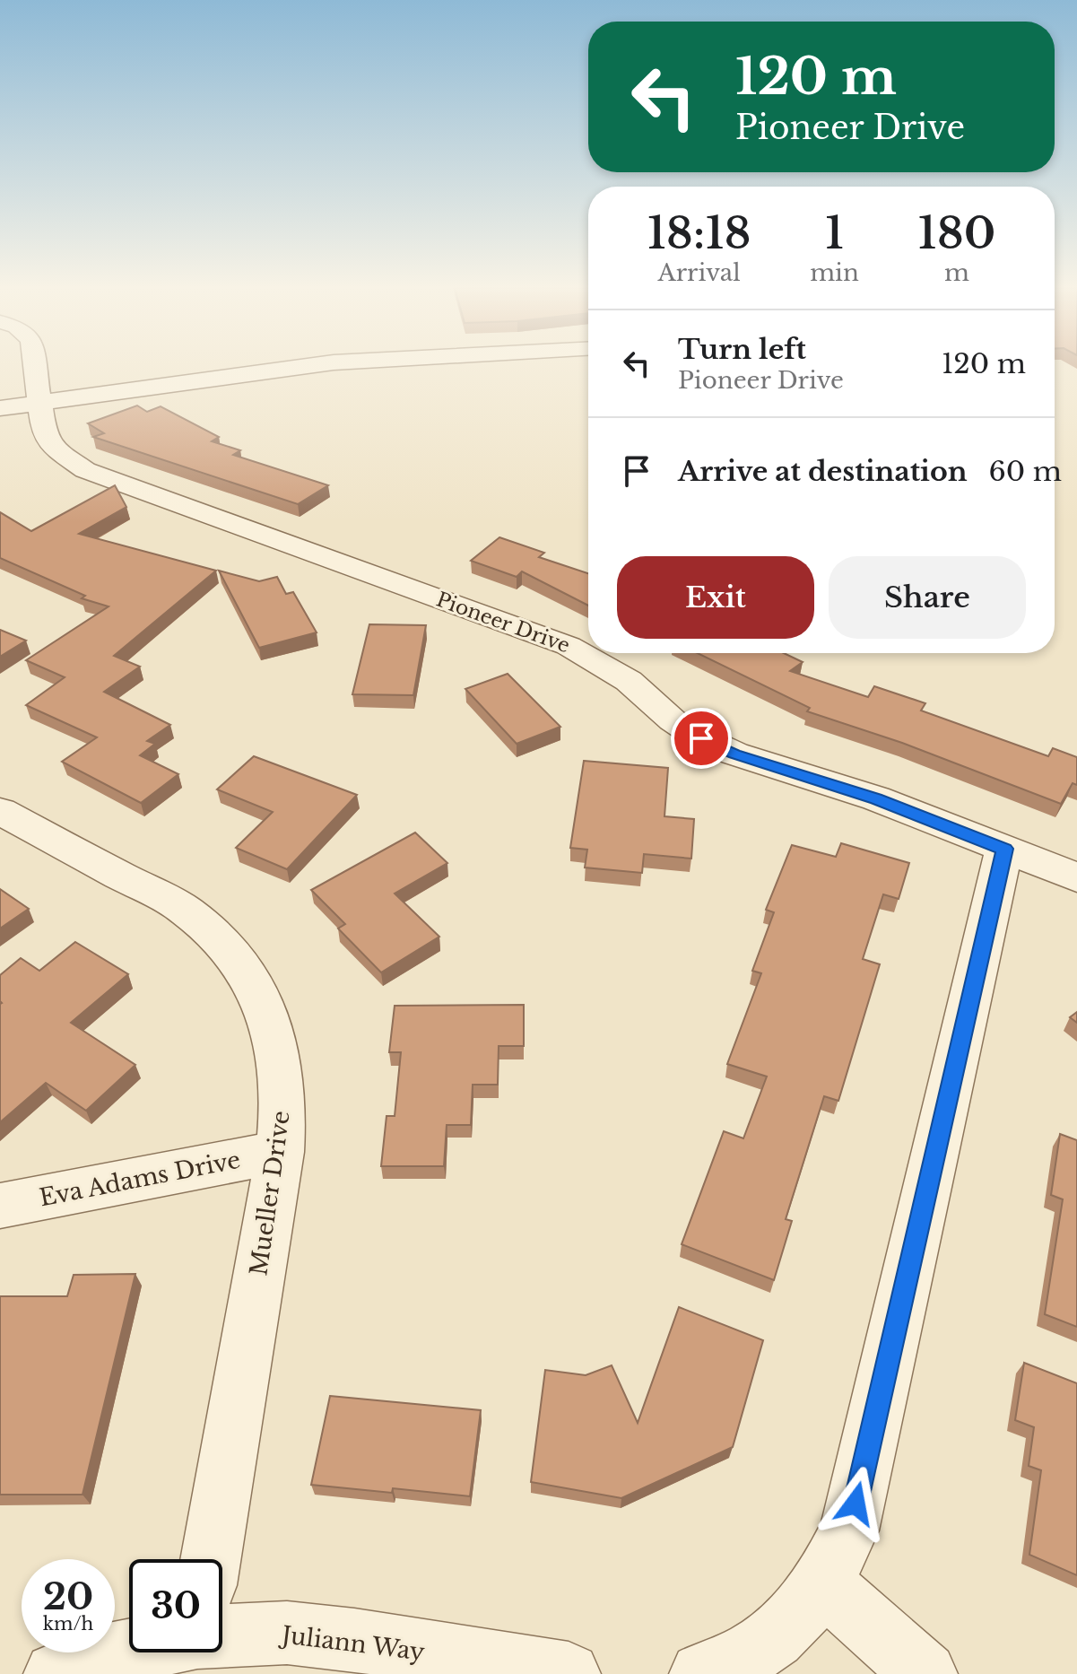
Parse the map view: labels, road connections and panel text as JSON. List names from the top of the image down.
{
  "streets": {
    "street": [
      "Pioneer Drive",
      "Eva Adams Drive",
      "Mueller Drive",
      "Juliann Way"
    ]
  },
  "crossings": [
    ["Eva Adams Drive", "Mueller Drive"]
  ],
  "page": {
    "turn": ["120 m", "Pioneer Drive"],
    "eta": [
      "18:18",
      "Arrival",
      "1",
      "min",
      "180",
      "m"
    ],
    "list": [
      {
        "name": "Turn left",
        "note": "Pioneer Drive",
        "value": "120 m"
      },
      {
        "name": "Arrive at destination",
        "value": "60 m"
      }
    ],
    "buttons": ["Exit", "Share"],
    "speed": "20 km/h",
    "limit": "30"
  }
}
